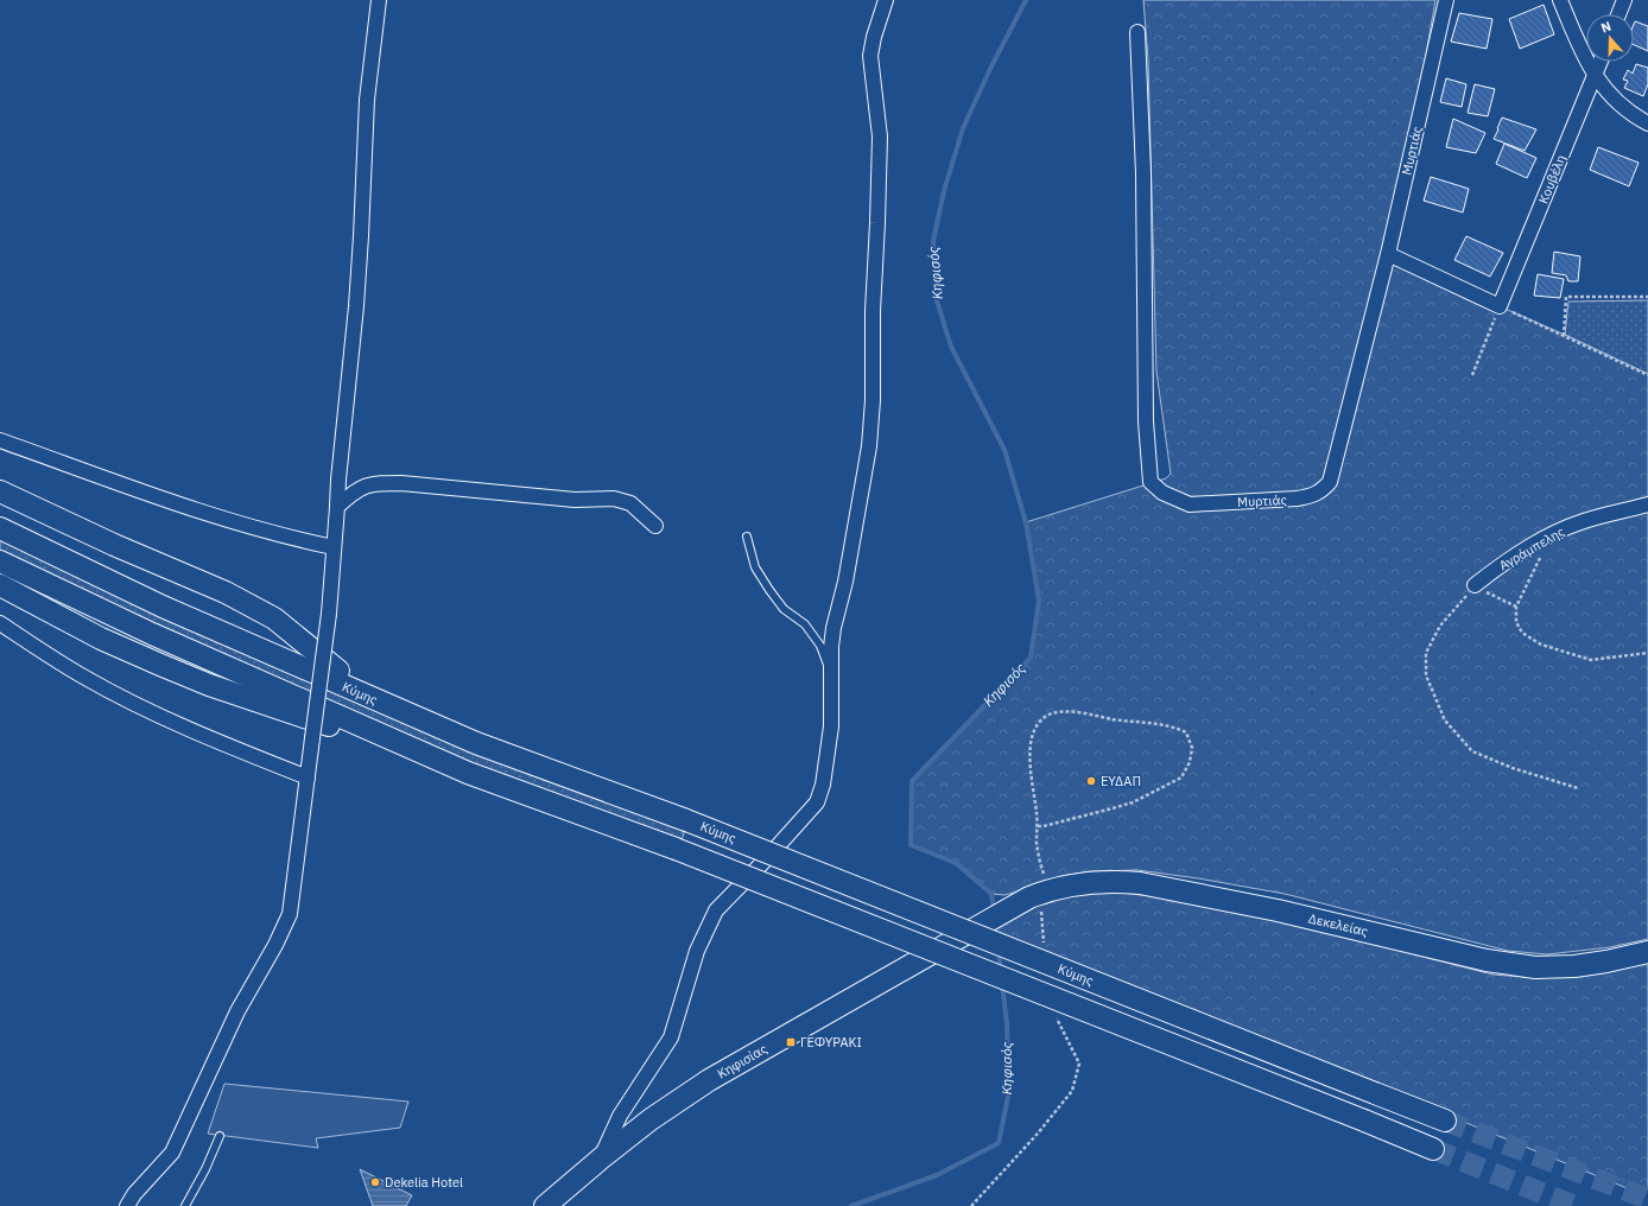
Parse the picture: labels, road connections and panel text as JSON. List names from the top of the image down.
{
  "streets": {
    "main road": ["Κύμης", "Δεκελείας", "Κηφισίας"],
    "street": ["Μυρτιάς", "Κουβέλη", "Αγράμπελης"]
  },
  "crossings": [
    ["Δεκελείας", "Κηφισίας"]
  ],
  "water": ["Κηφισός"],
  "places": {
    "other": ["ΕΥΔΑΠ", "Dekelia Hotel"],
    "transit": ["ΓΕΦΥΡΑΚΙ"]
  },
  "north": "top"
}
